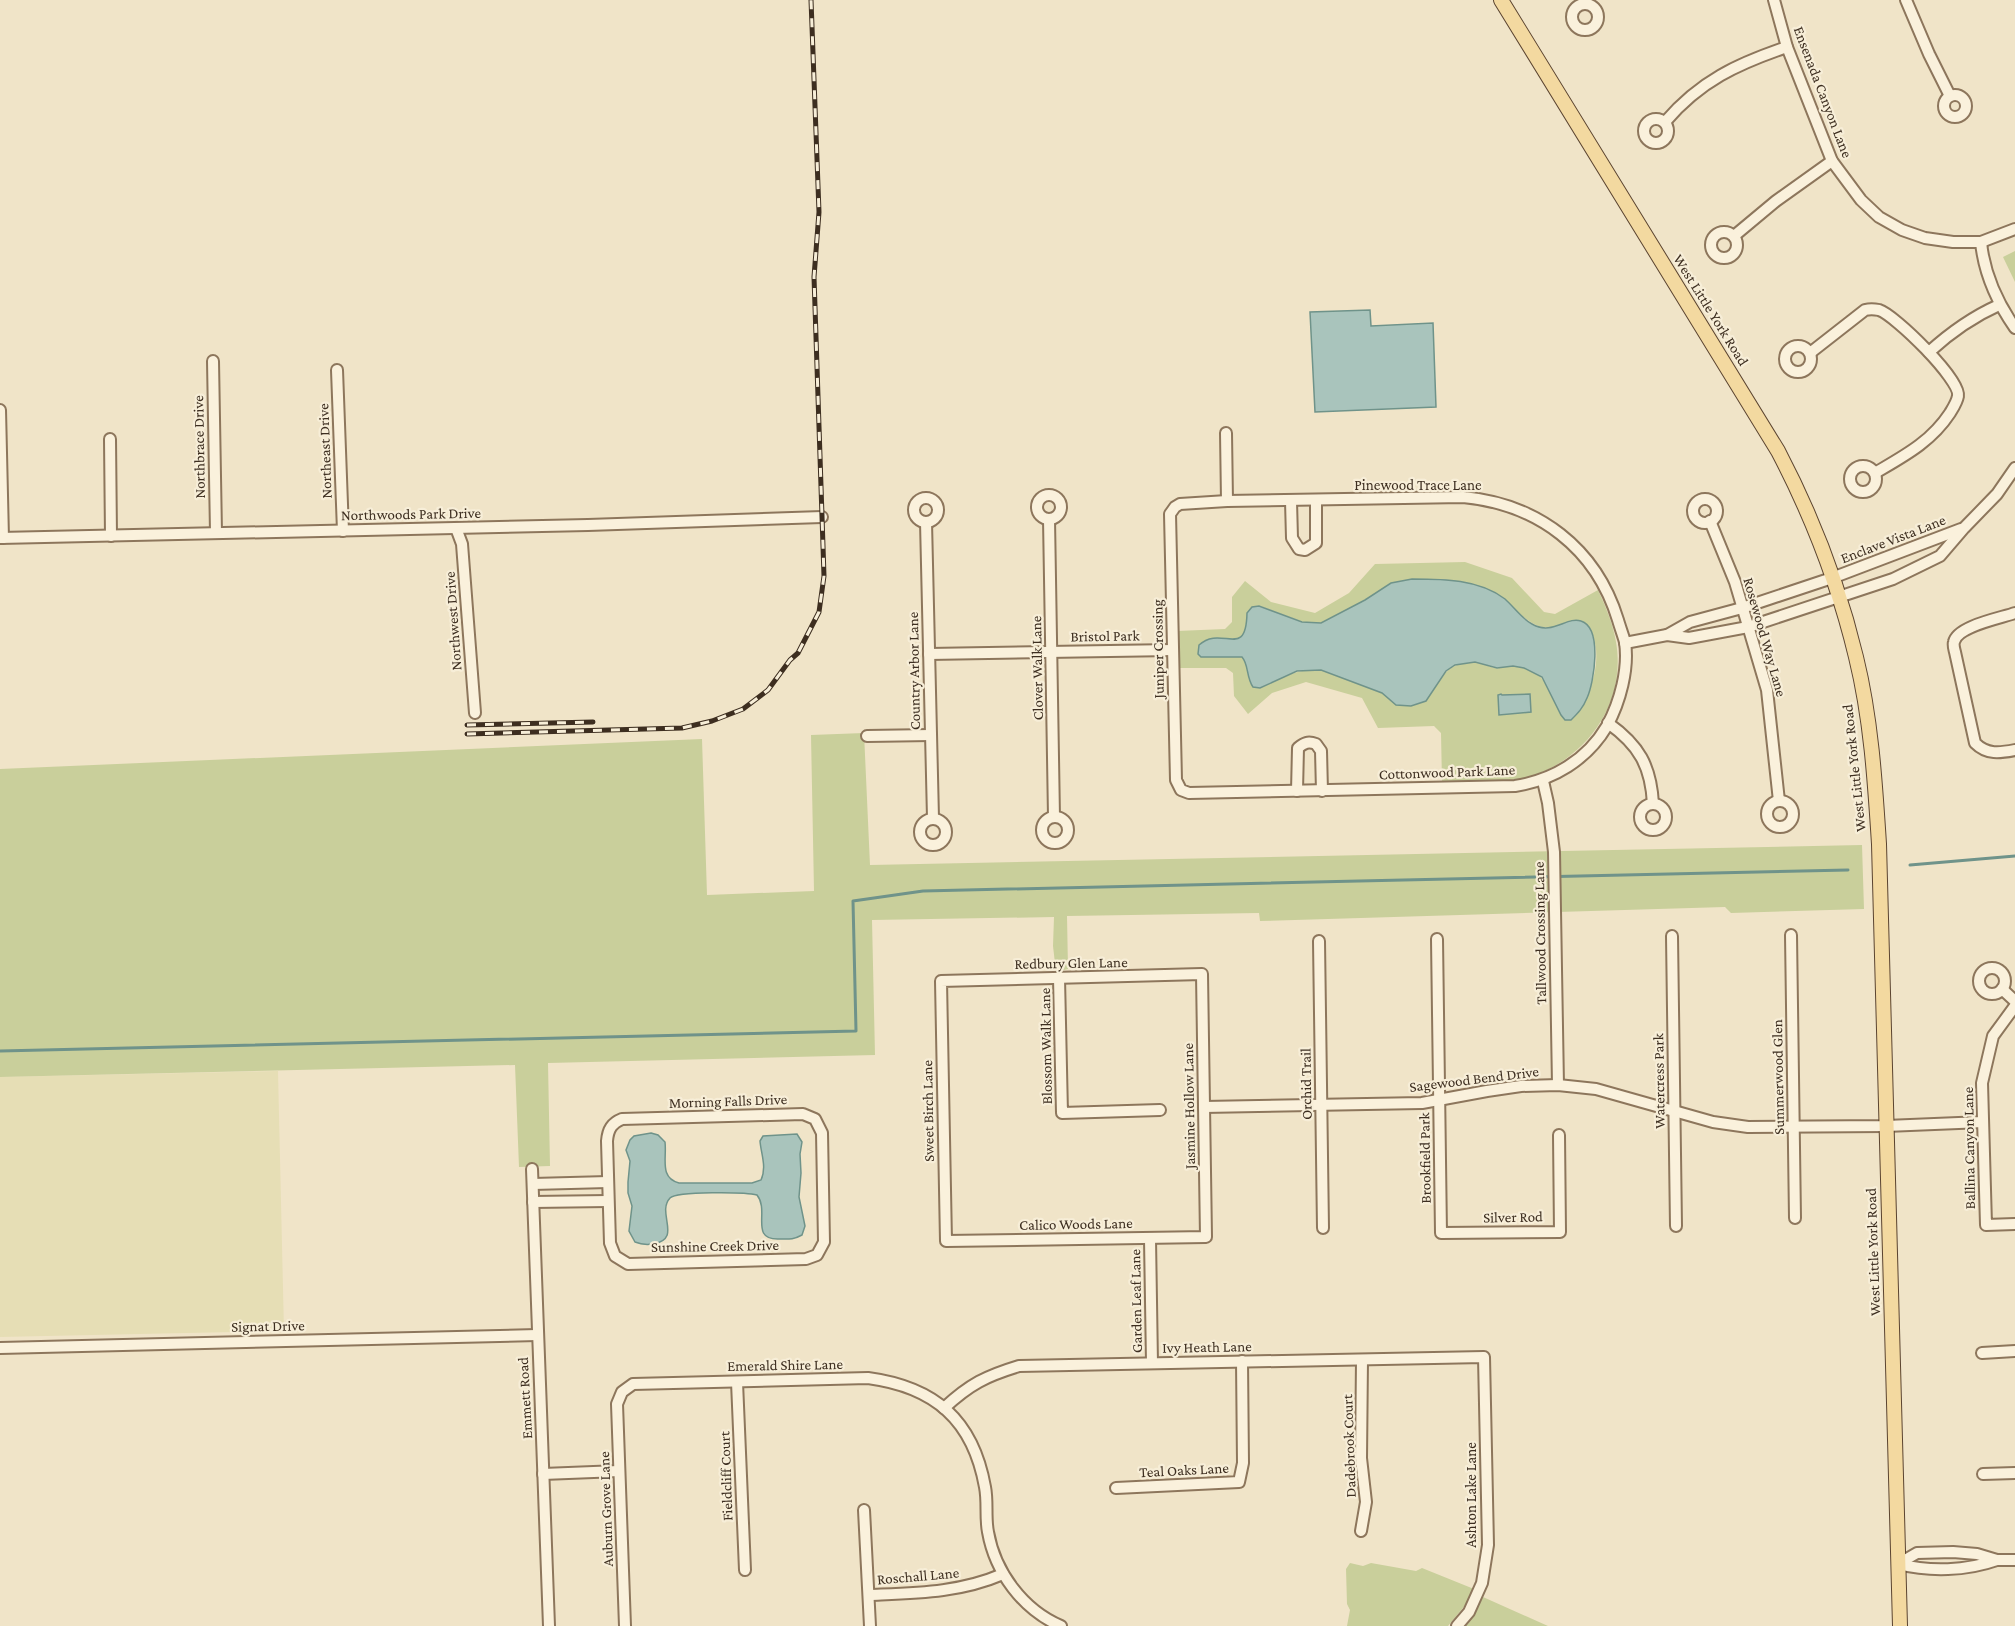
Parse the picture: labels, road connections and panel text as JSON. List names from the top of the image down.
{
  "streets": {
    "main road": ["West Little York Road"],
    "street": [
      "Ensenada Canyon Lane",
      "Northbrace Drive",
      "Northeast Drive",
      "Pinewood Trace Lane",
      "Northwoods Park Drive",
      "Enclave Vista Lane",
      "Northwest Drive",
      "Bristol Park",
      "Rosewood Way Lane",
      "Juniper Crossing",
      "Clover Walk Lane",
      "Country Arbor Lane",
      "Cottonwood Park Lane",
      "Tallwood Crossing Lane",
      "Redbury Glen Lane",
      "Blossom Walk Lane",
      "Summerwood Glen",
      "Sagewood Bend Drive",
      "Watercress Park",
      "Orchid Trail",
      "Morning Falls Drive",
      "Jasmine Hollow Lane",
      "Sweet Birch Lane",
      "Ballina Canyon Lane",
      "Brookfield Park",
      "Silver Rod",
      "Calico Woods Lane",
      "Sunshine Creek Drive",
      "Garden Leaf Lane",
      "Signat Drive",
      "Ivy Heath Lane",
      "Emerald Shire Lane",
      "Emmett Road",
      "Dadebrook Court",
      "Teal Oaks Lane",
      "Fieldcliff Court",
      "Ashton Lake Lane",
      "Auburn Grove Lane",
      "Roschall Lane"
    ]
  },
  "crossings": [
    ["West Little York Road", "Enclave Vista Lane"],
    ["West Little York Road", "Sagewood Bend Drive"],
    ["Northbrace Drive", "Northwoods Park Drive"],
    ["Northeast Drive", "Northwoods Park Drive"],
    ["Pinewood Trace Lane", "Juniper Crossing"],
    ["Pinewood Trace Lane", "Cottonwood Park Lane"],
    ["Northwoods Park Drive", "Northwest Drive"],
    ["Enclave Vista Lane", "Rosewood Way Lane"],
    ["Bristol Park", "Juniper Crossing"],
    ["Bristol Park", "Clover Walk Lane"],
    ["Bristol Park", "Country Arbor Lane"],
    ["Juniper Crossing", "Cottonwood Park Lane"],
    ["Cottonwood Park Lane", "Tallwood Crossing Lane"],
    ["Tallwood Crossing Lane", "Sagewood Bend Drive"],
    ["Redbury Glen Lane", "Blossom Walk Lane"],
    ["Redbury Glen Lane", "Jasmine Hollow Lane"],
    ["Redbury Glen Lane", "Sweet Birch Lane"],
    ["Summerwood Glen", "Sagewood Bend Drive"],
    ["Sagewood Bend Drive", "Watercress Park"],
    ["Sagewood Bend Drive", "Orchid Trail"],
    ["Sagewood Bend Drive", "Jasmine Hollow Lane"],
    ["Sagewood Bend Drive", "Ballina Canyon Lane"],
    ["Sagewood Bend Drive", "Brookfield Park"],
    ["Morning Falls Drive", "Sunshine Creek Drive"],
    ["Jasmine Hollow Lane", "Calico Woods Lane"],
    ["Sweet Birch Lane", "Calico Woods Lane"],
    ["Brookfield Park", "Silver Rod"],
    ["Calico Woods Lane", "Garden Leaf Lane"],
    ["Garden Leaf Lane", "Ivy Heath Lane"],
    ["Signat Drive", "Emmett Road"],
    ["Ivy Heath Lane", "Emerald Shire Lane"],
    ["Ivy Heath Lane", "Dadebrook Court"],
    ["Ivy Heath Lane", "Teal Oaks Lane"],
    ["Ivy Heath Lane", "Ashton Lake Lane"],
    ["Emerald Shire Lane", "Fieldcliff Court"],
    ["Emerald Shire Lane", "Auburn Grove Lane"],
    ["Emerald Shire Lane", "Roschall Lane"]
  ]
}
